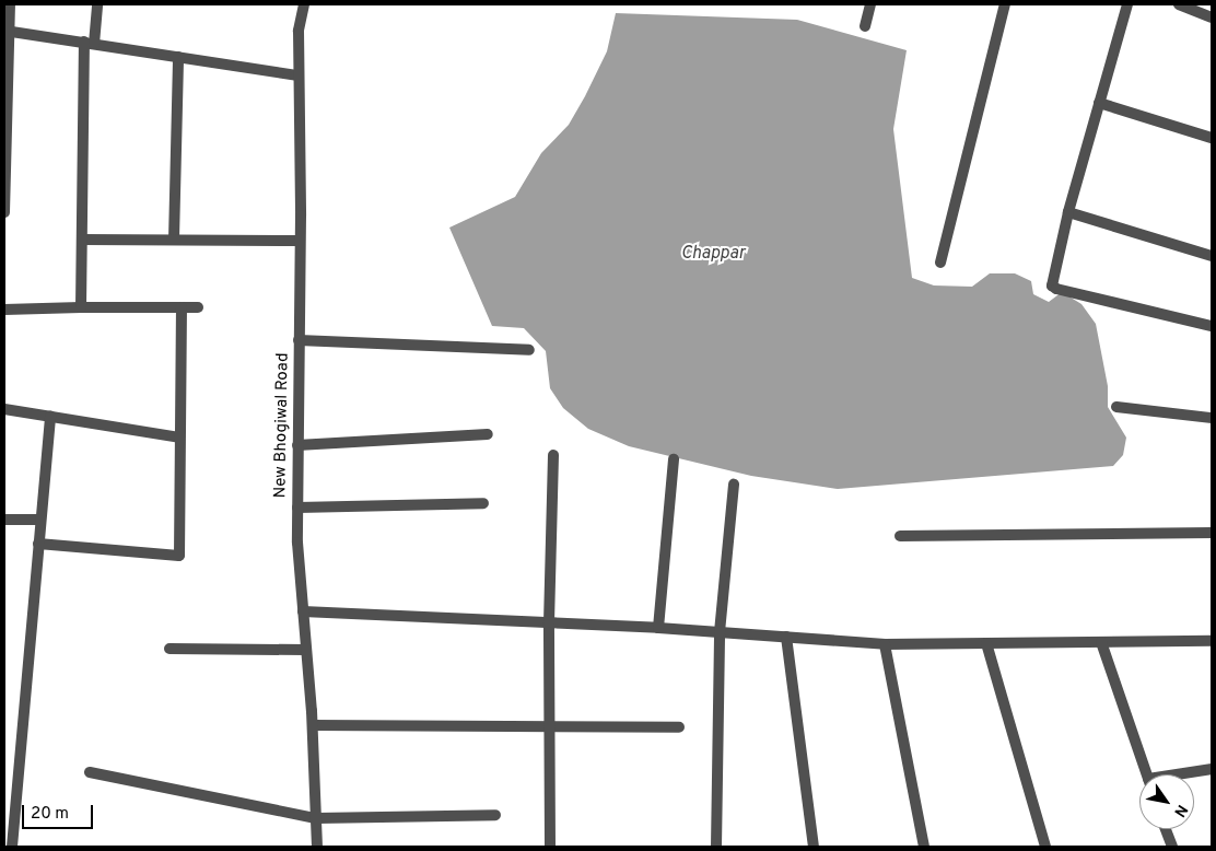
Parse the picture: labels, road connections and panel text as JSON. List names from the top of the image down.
{
  "streets": {
    "street": ["New Bhogiwal Road"]
  },
  "water": ["Chappar"],
  "scale_bar": "20 m",
  "north": "bottom right"
}
